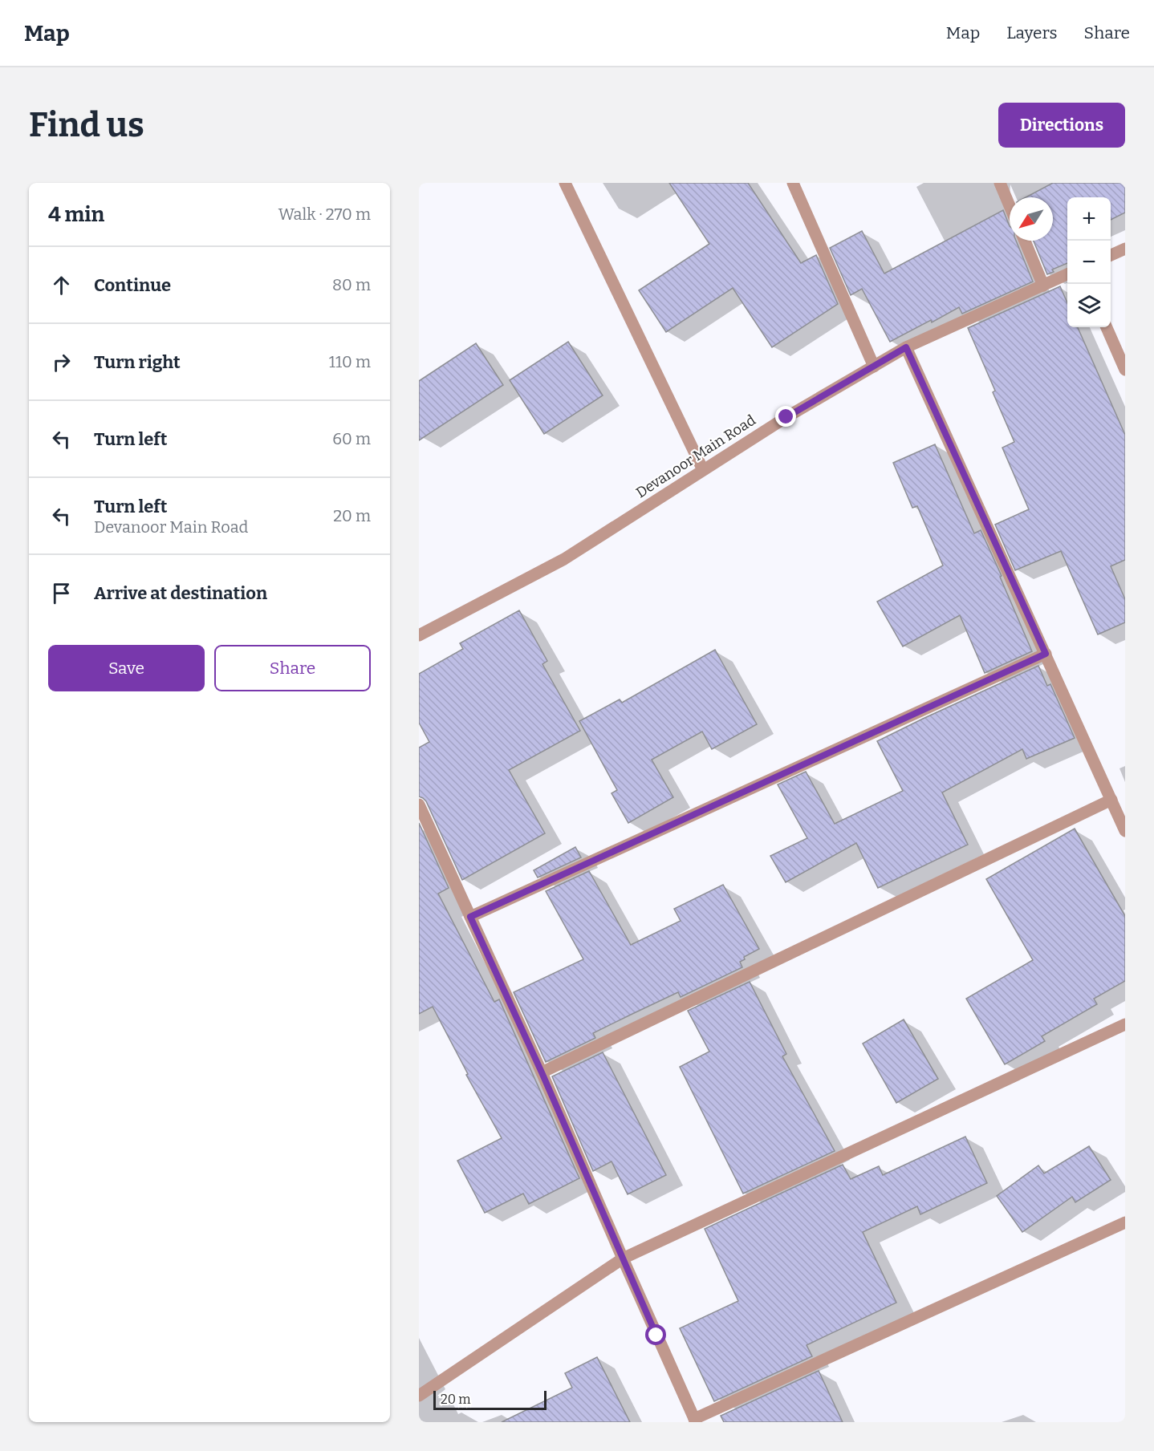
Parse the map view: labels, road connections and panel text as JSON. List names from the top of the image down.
{
  "streets": {
    "street": ["Devanoor Main Road"]
  },
  "scale_bar": "20 m",
  "north": "bottom left",
  "page": {
    "header": "Map",
    "nav": ["Map", "Layers", "Share"],
    "buttons": [
      "Directions",
      ["Save", "Share"]
    ],
    "title": "Find us",
    "heading": ["4 min", "Walk · 270 m"],
    "map_buttons": ["+", "−"],
    "list": [
      ["Continue", "80 m"],
      ["Turn right", "110 m"],
      ["Turn left", "60 m"],
      ["Turn left", "Devanoor Main Road", "20 m"],
      "Arrive at destination"
    ],
    "scale": "20 m"
  }
}
